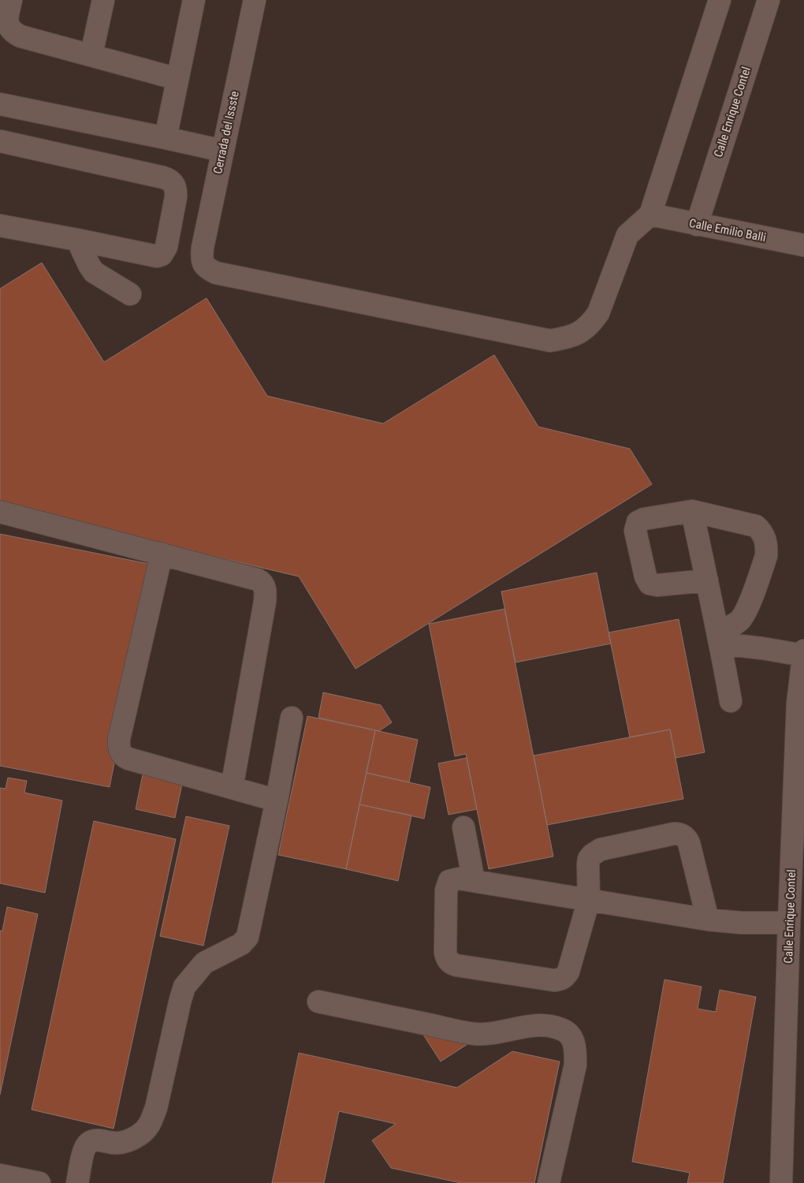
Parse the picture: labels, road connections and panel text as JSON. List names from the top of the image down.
{
  "streets": {
    "street": ["Calle Enrique Contel", "Cerrada del Issste", "Calle Emilio Balli"]
  },
  "crossings": [
    ["Calle Enrique Contel", "Calle Emilio Balli"],
    ["Cerrada del Issste", "Calle Emilio Balli"]
  ]
}
